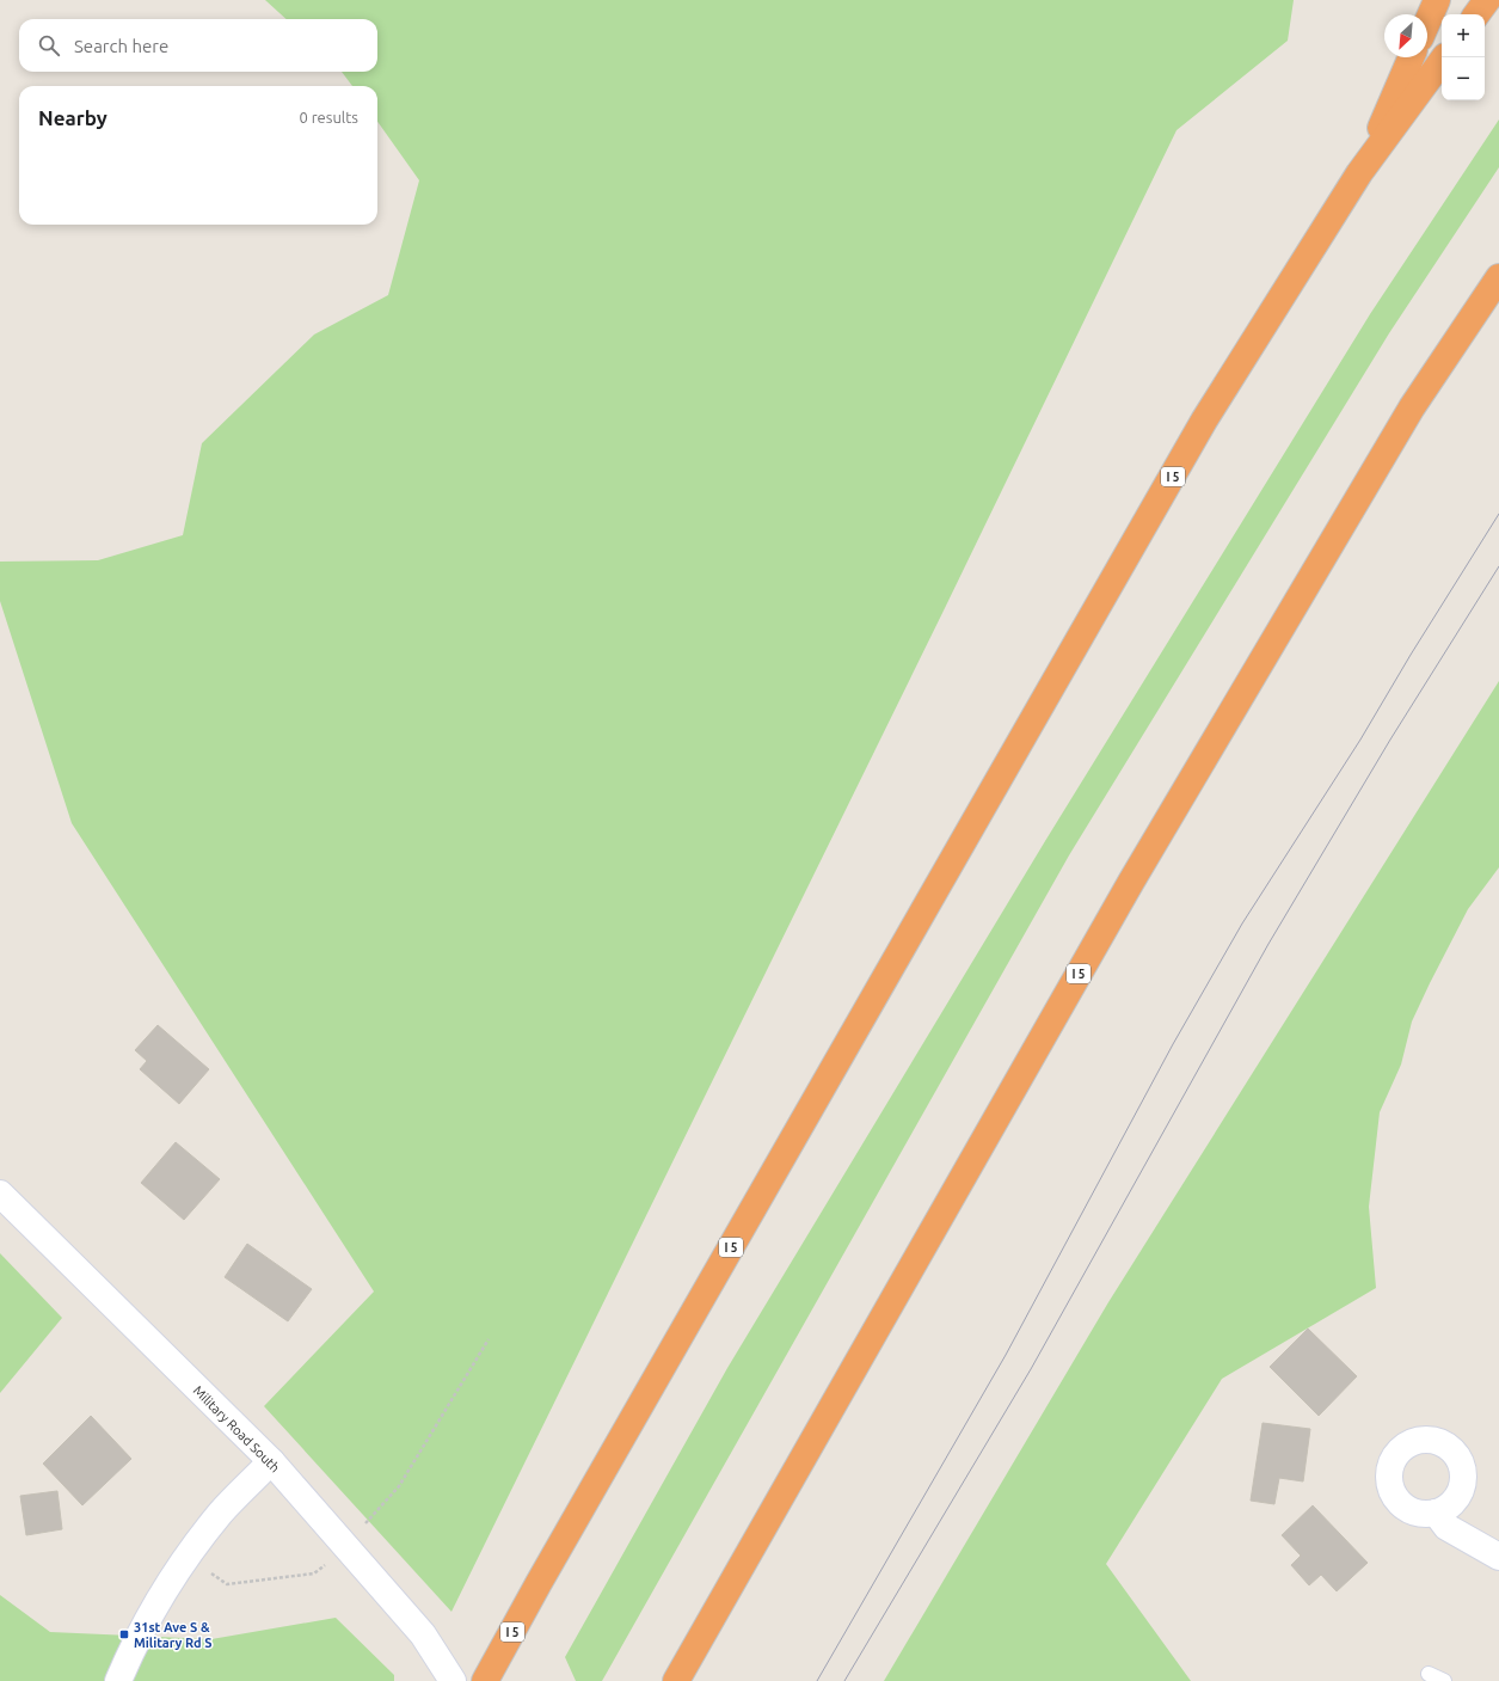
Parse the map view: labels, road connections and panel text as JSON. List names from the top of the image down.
{
  "streets": {
    "highway": ["I 5"],
    "main road": ["Military Road South"]
  },
  "places": {
    "transit": ["31st Ave S & Military Rd S"]
  },
  "north": "bottom left",
  "page": {
    "map_buttons": ["+", "−"],
    "search": "Search here",
    "heading": ["Nearby", "0 results"]
  }
}
